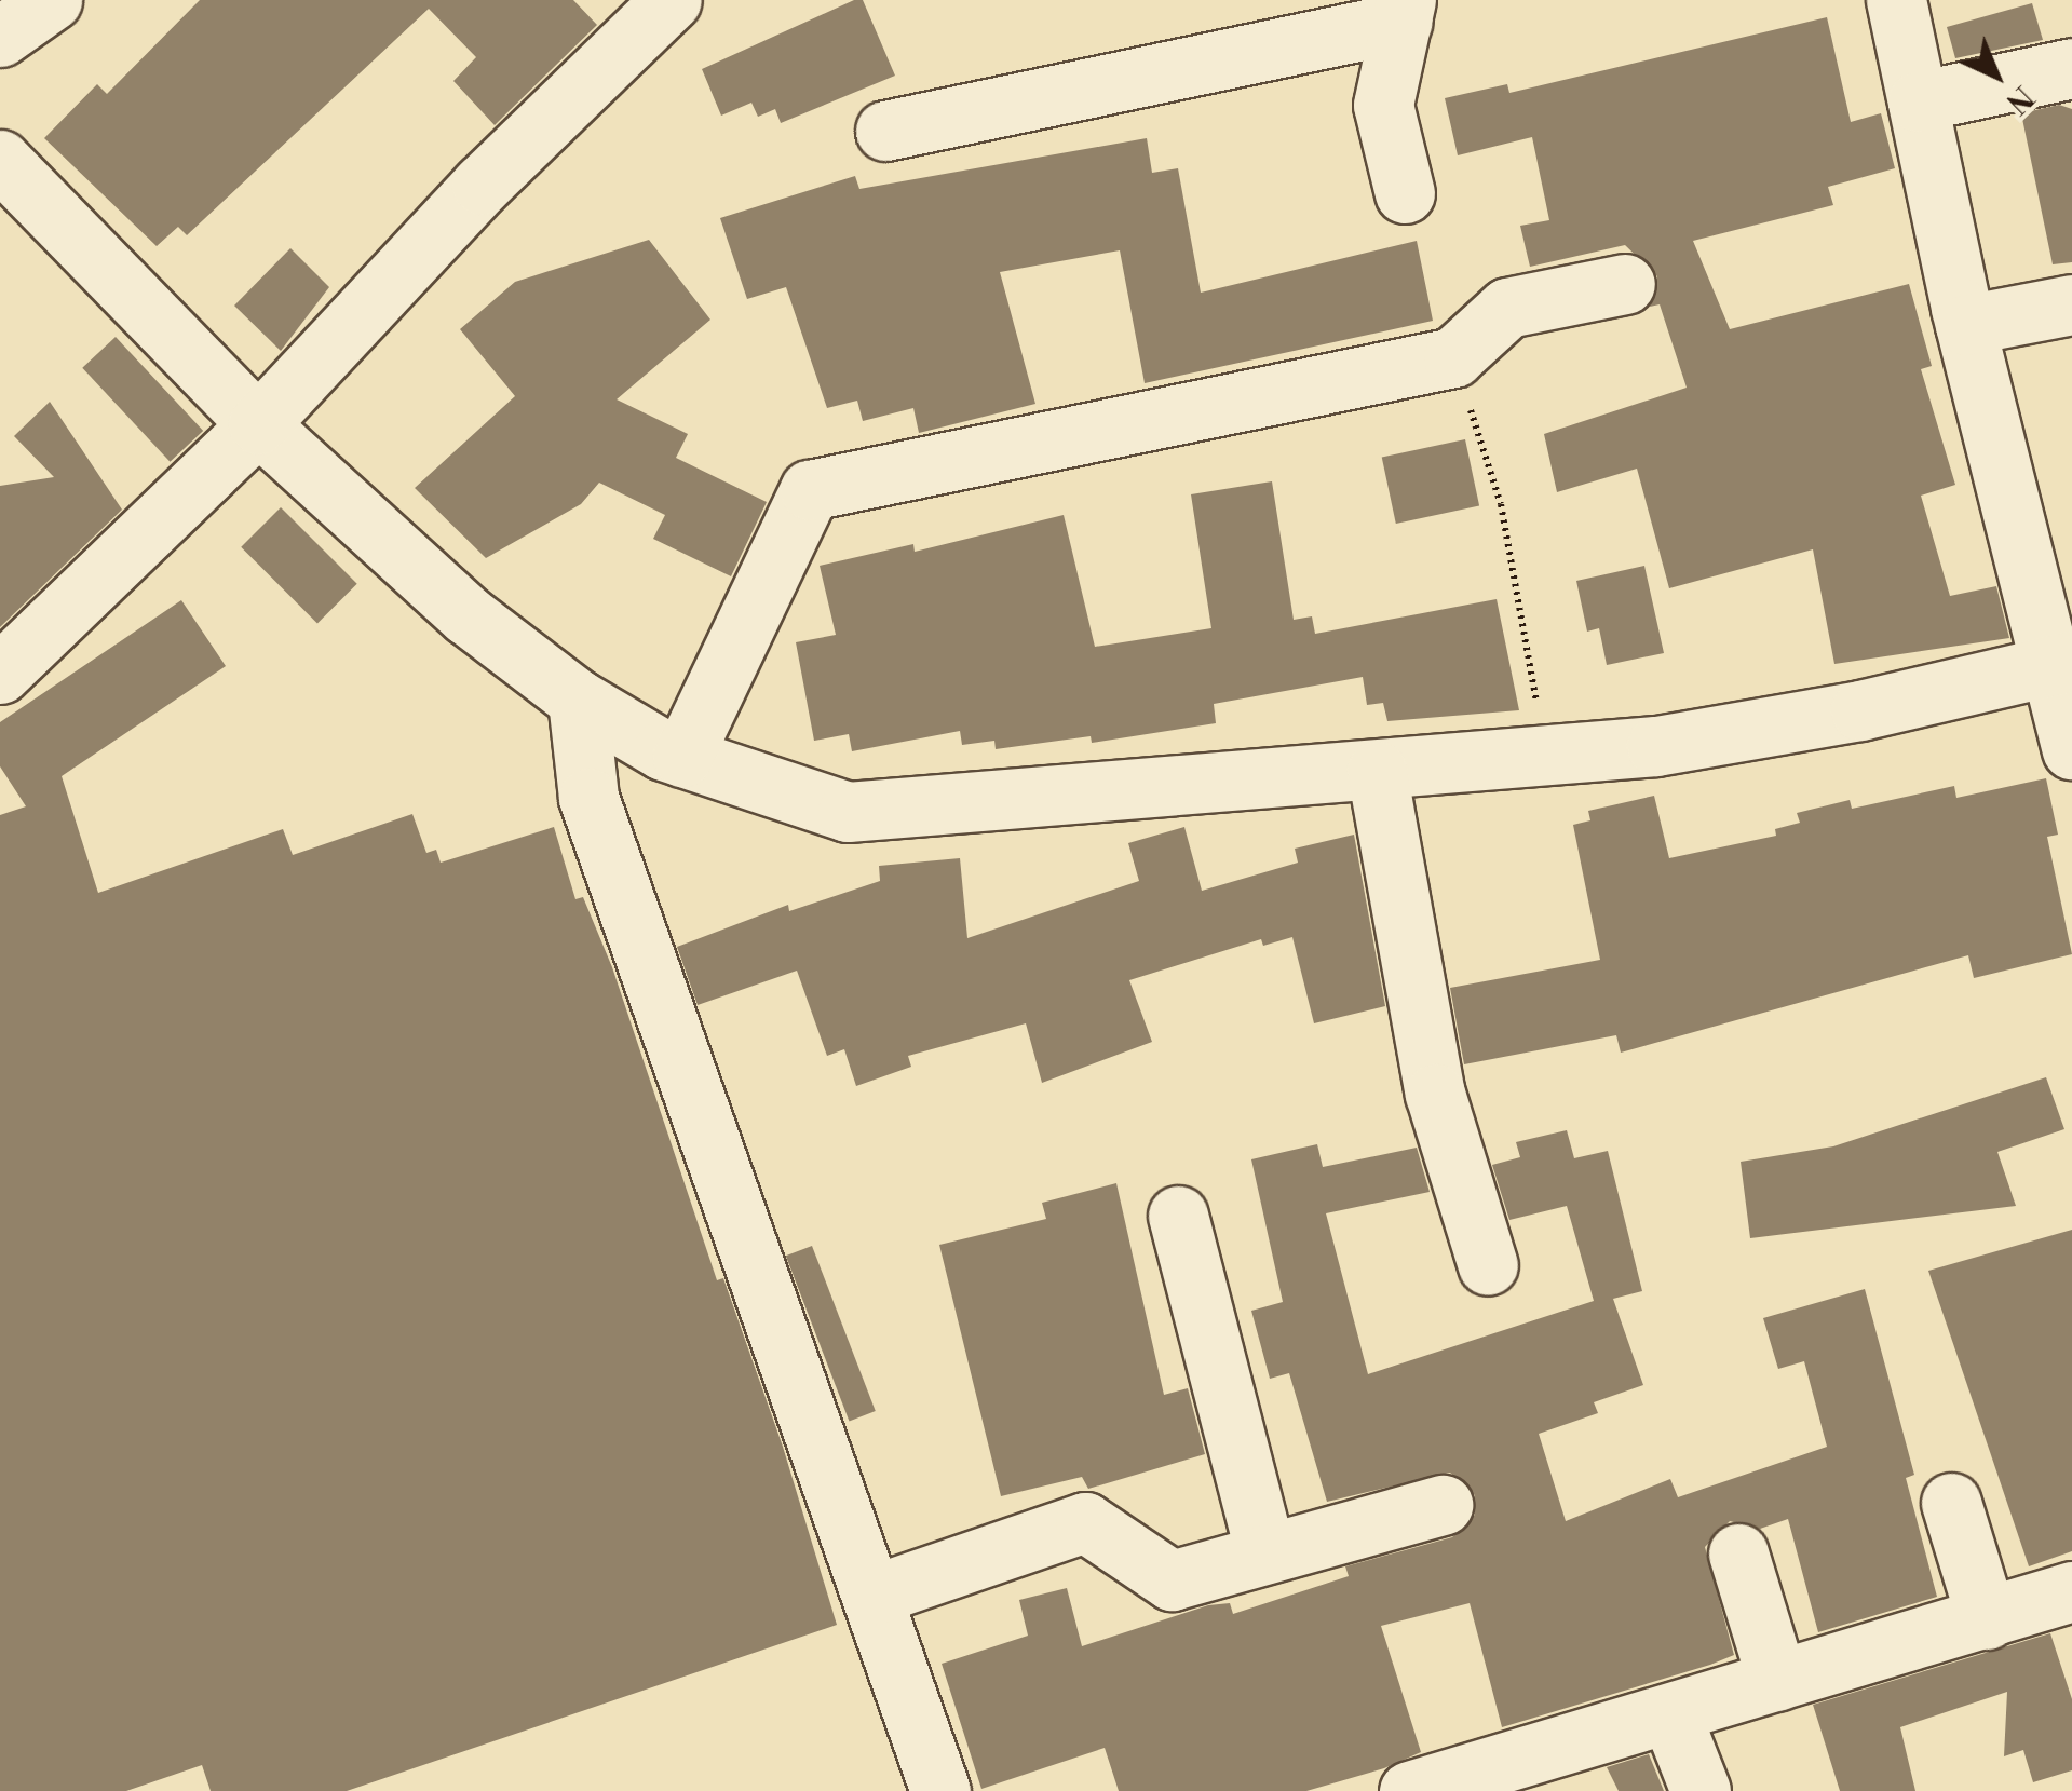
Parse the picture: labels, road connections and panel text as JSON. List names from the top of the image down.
{
  "north": "bottom right"
}
